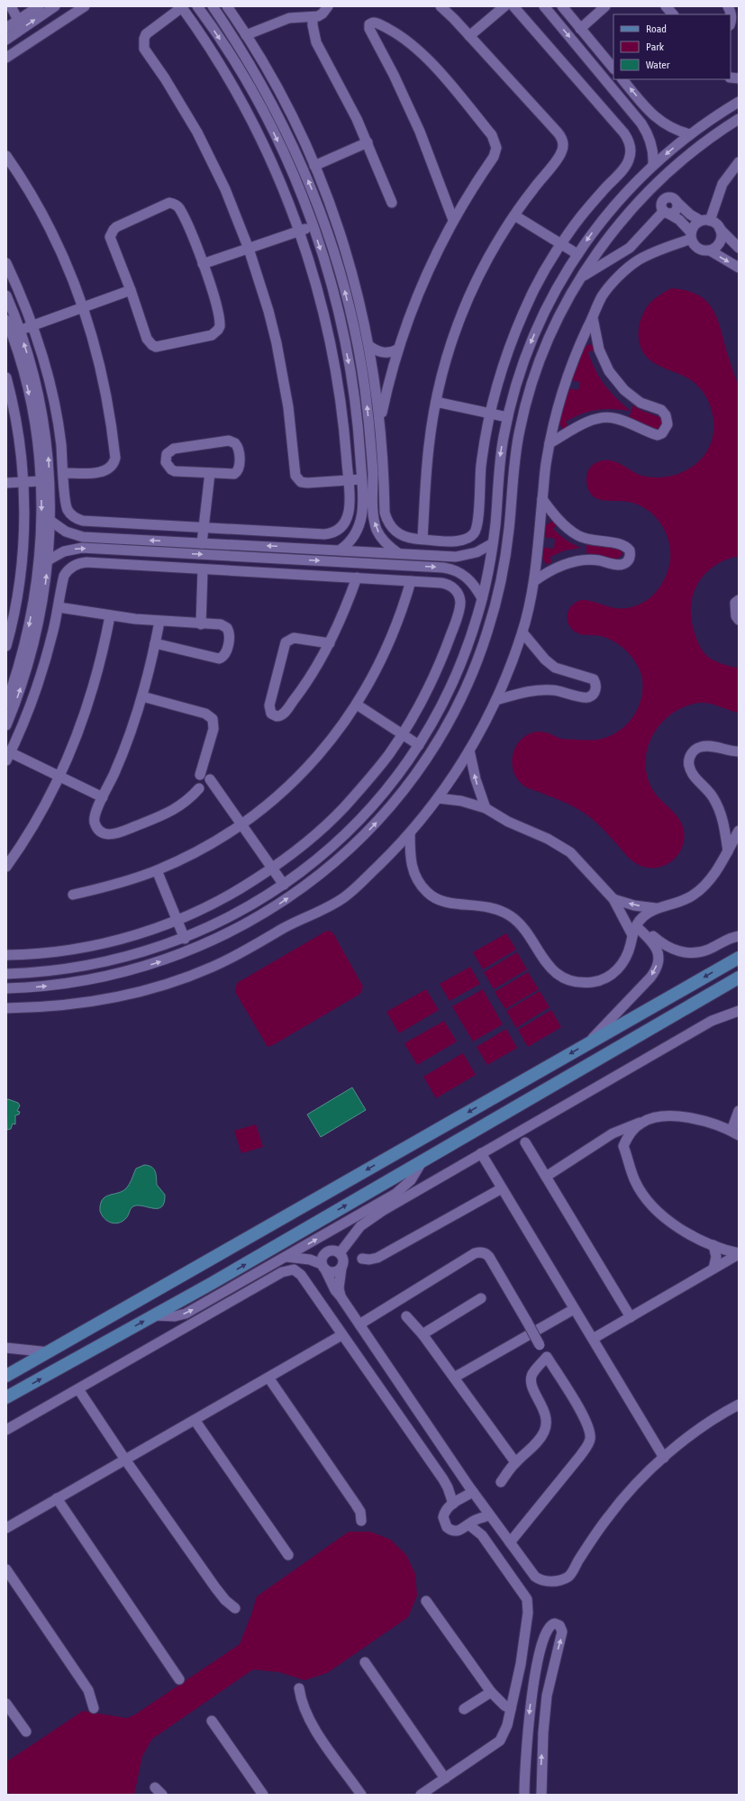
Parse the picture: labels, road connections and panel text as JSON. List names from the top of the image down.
{
  "legend": ["Road", "Park", "Water"]
}
